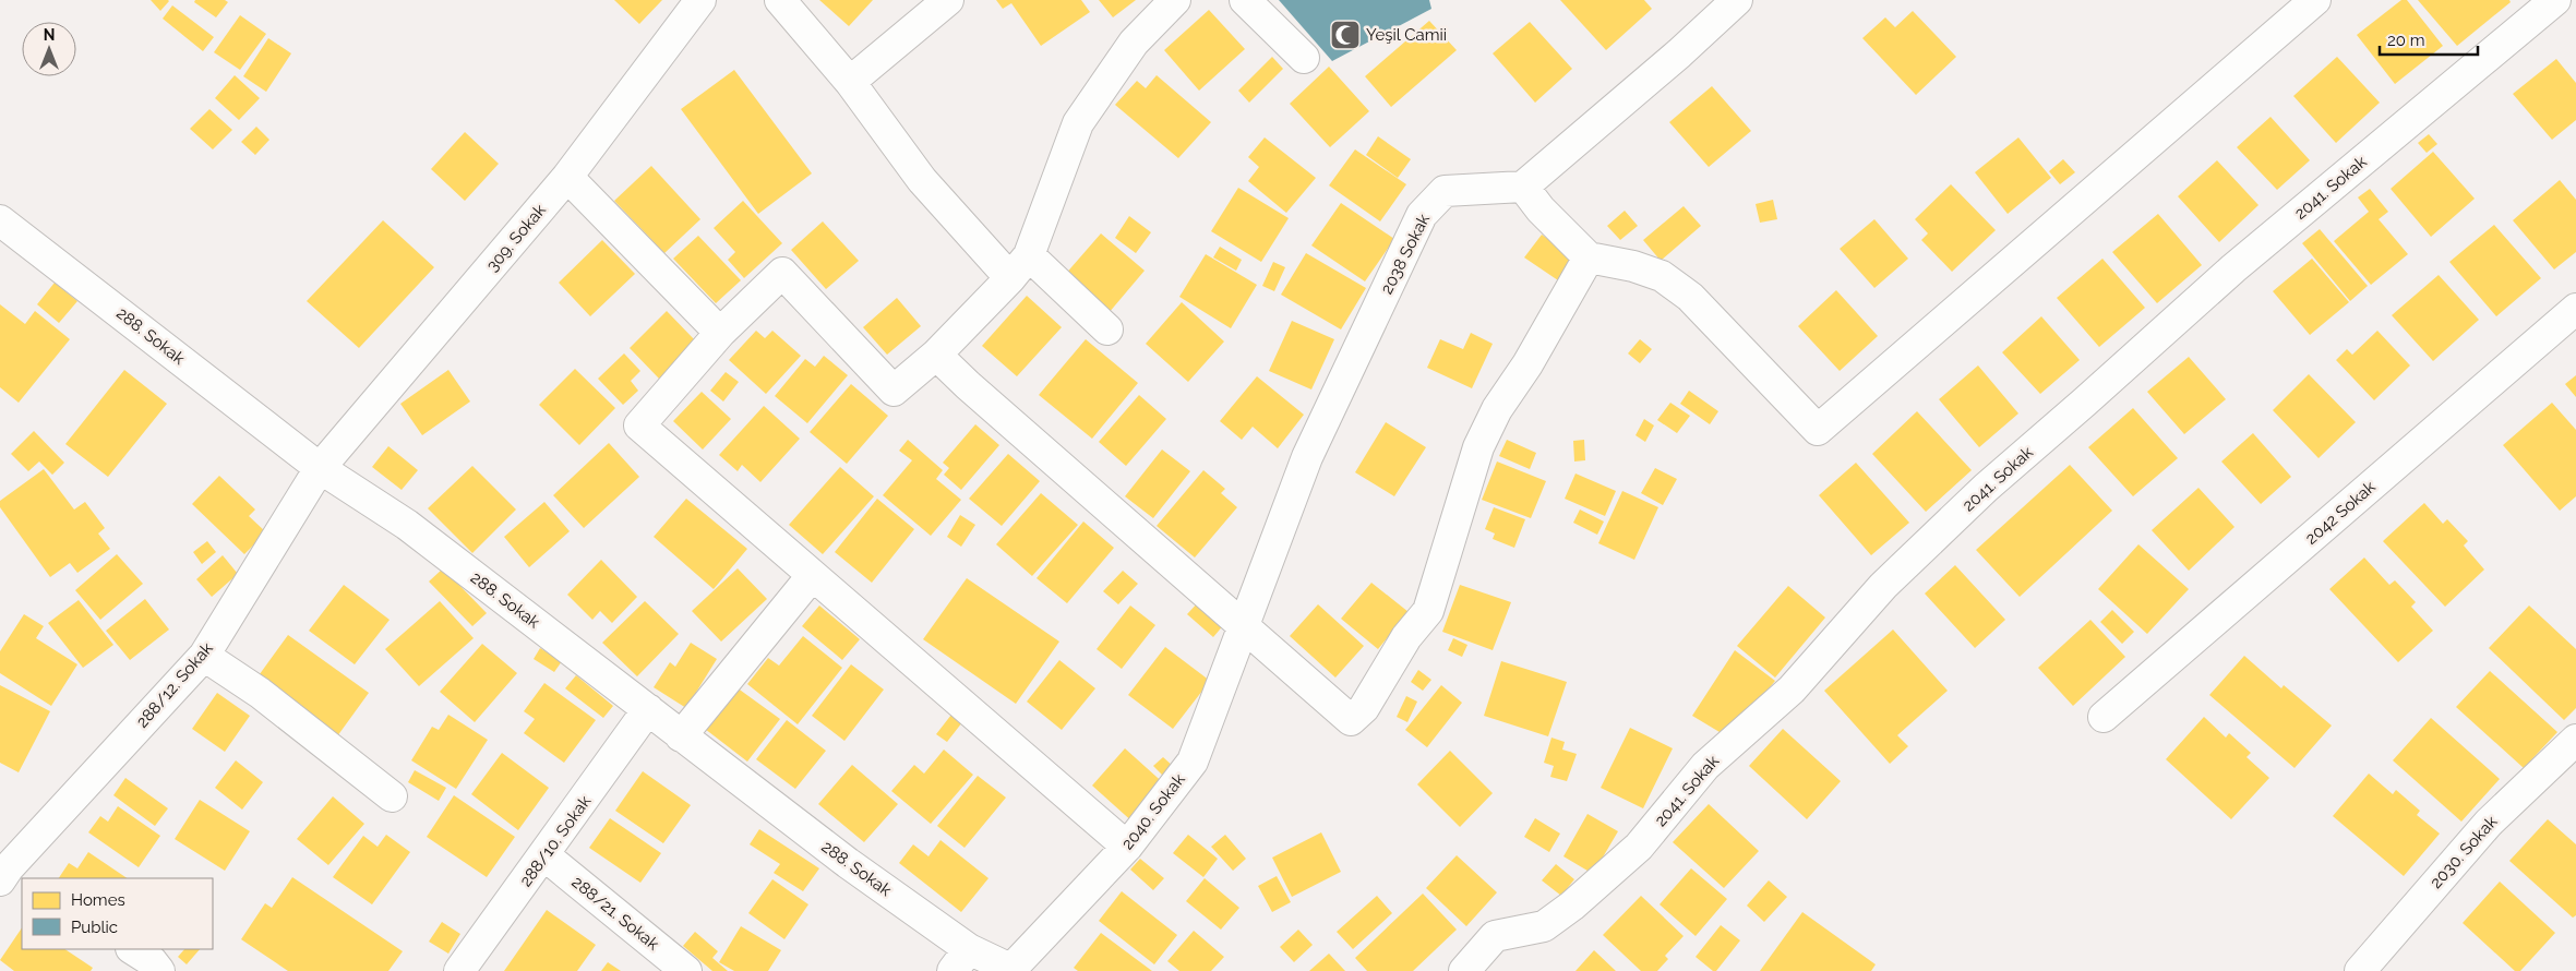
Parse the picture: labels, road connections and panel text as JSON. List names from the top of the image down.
{
  "streets": {
    "street": [
      "2041. Sokak",
      "309. Sokak",
      "2038 Sokak",
      "288. Sokak",
      "2042 Sokak",
      "288/12. Sokak",
      "2040. Sokak",
      "288/10. Sokak",
      "2030. Sokak",
      "288/21. Sokak"
    ]
  },
  "crossings": [
    ["309. Sokak", "288. Sokak"],
    ["309. Sokak", "288/12. Sokak"],
    ["2038 Sokak", "2040. Sokak"],
    ["288. Sokak", "288/12. Sokak"],
    ["288. Sokak", "2040. Sokak"],
    ["288. Sokak", "288/10. Sokak"],
    ["288/10. Sokak", "288/21. Sokak"]
  ],
  "places": {
    "mosque": ["Yeşil Camii"]
  },
  "legend": ["Homes", "Public"],
  "scale_bar": "20 m",
  "north": "top"
}
